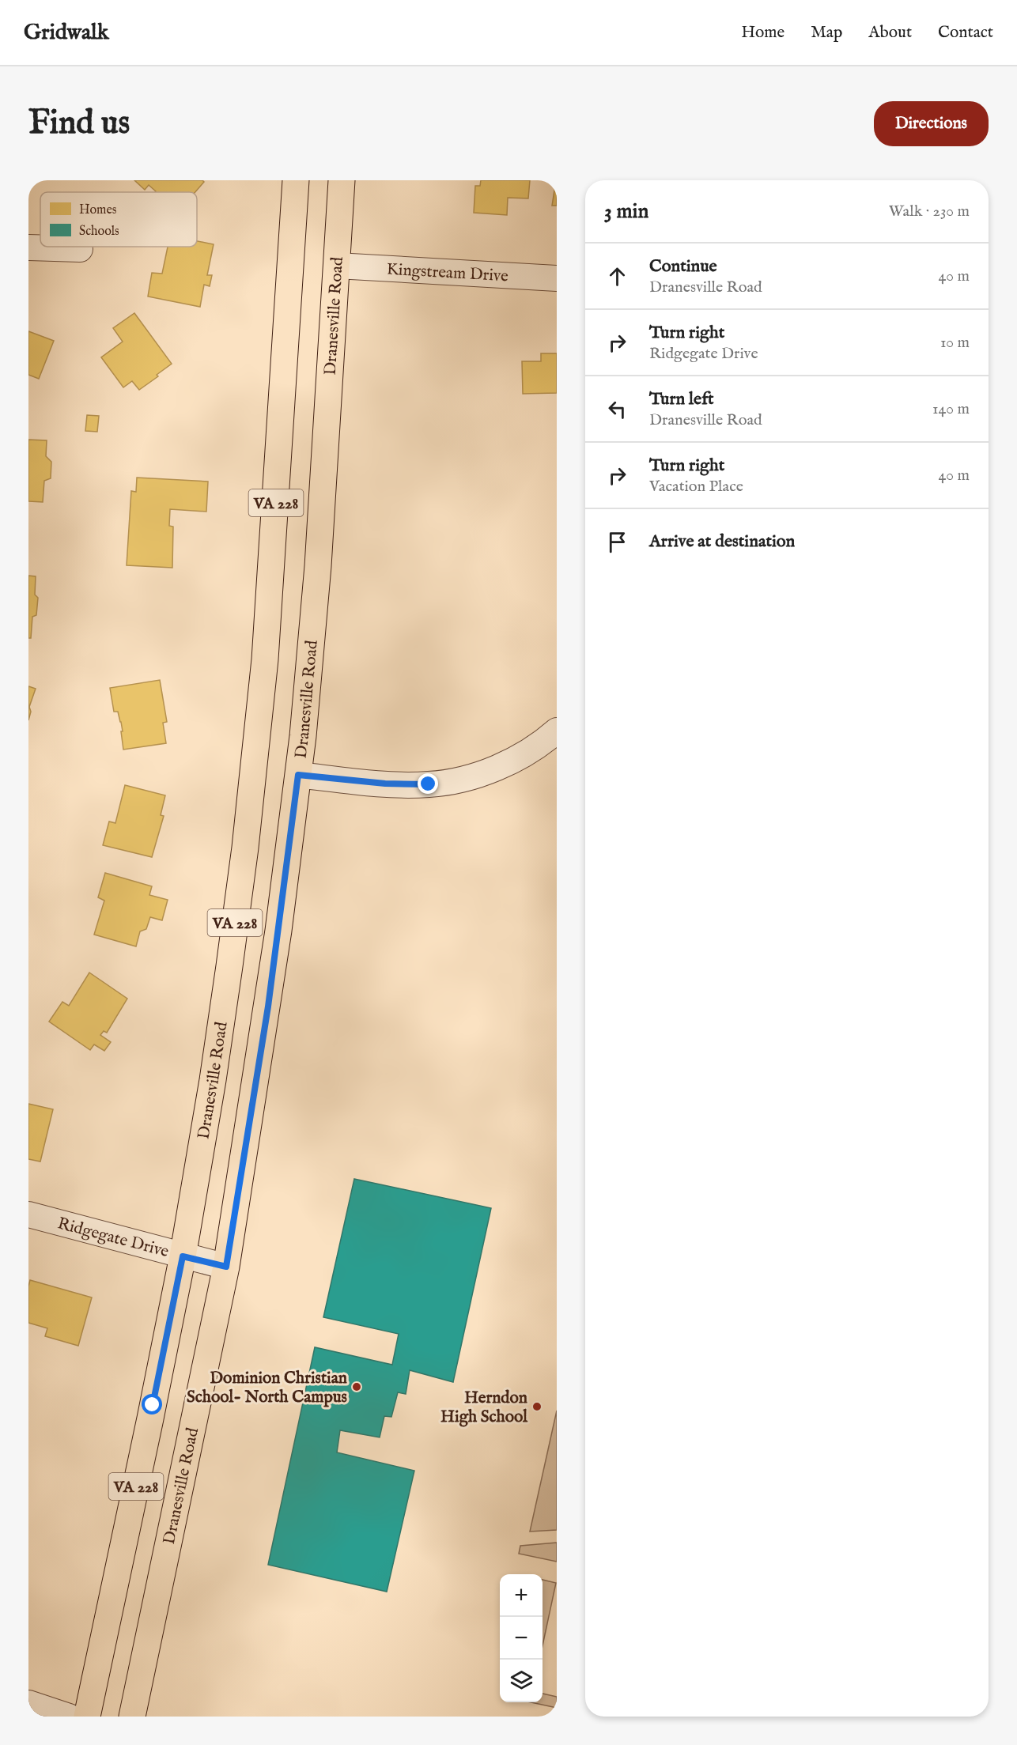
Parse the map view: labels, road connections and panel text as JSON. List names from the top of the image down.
{
  "streets": {
    "main road": ["Dranesville Road", "VA 228"],
    "street": ["Kingstream Drive", "Ridgegate Drive"]
  },
  "crossings": [
    ["Kingstream Drive", "Dranesville Road"],
    ["Dranesville Road", "Ridgegate Drive"]
  ],
  "places": ["Dominion Christian School- North Campus", "Herndon High School"],
  "legend": ["Homes", "Schools"],
  "page": {
    "header": "Gridwalk",
    "nav": [
      "Home",
      "Map",
      "About",
      "Contact"
    ],
    "buttons": "Directions",
    "title": "Find us",
    "heading": ["3 min", "Walk · 230 m"],
    "list": [
      ["Continue", "Dranesville Road", "40 m"],
      ["Turn right", "Ridgegate Drive", "10 m"],
      ["Turn left", "Dranesville Road", "140 m"],
      ["Turn right", "Vacation Place", "40 m"],
      "Arrive at destination"
    ],
    "map_buttons": ["+", "−"]
  }
}
